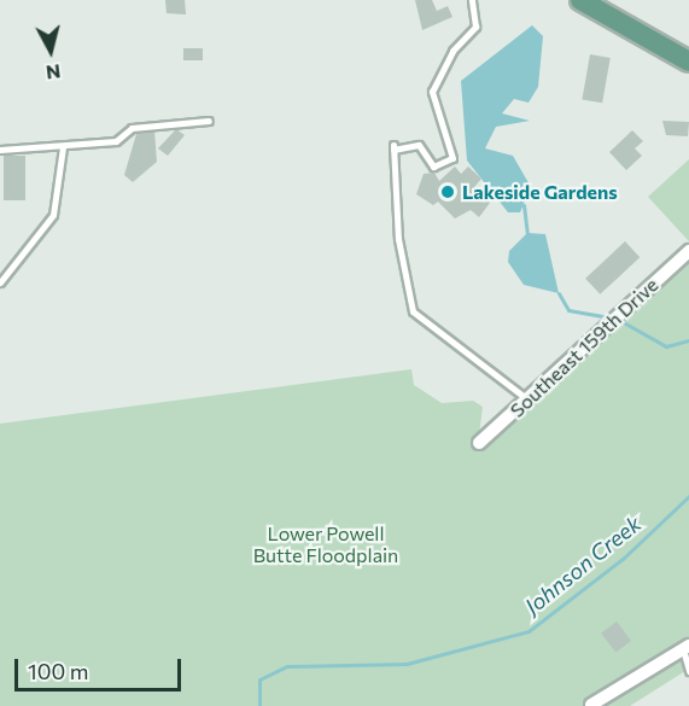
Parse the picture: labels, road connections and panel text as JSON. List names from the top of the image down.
{
  "streets": {
    "street": ["Southeast 159th Drive"]
  },
  "water": ["Johnson Creek"],
  "parks": ["Lower Powell Butte Floodplain"],
  "places": ["Lakeside Gardens"],
  "scale_bar": "100 m",
  "north": "bottom"
}
